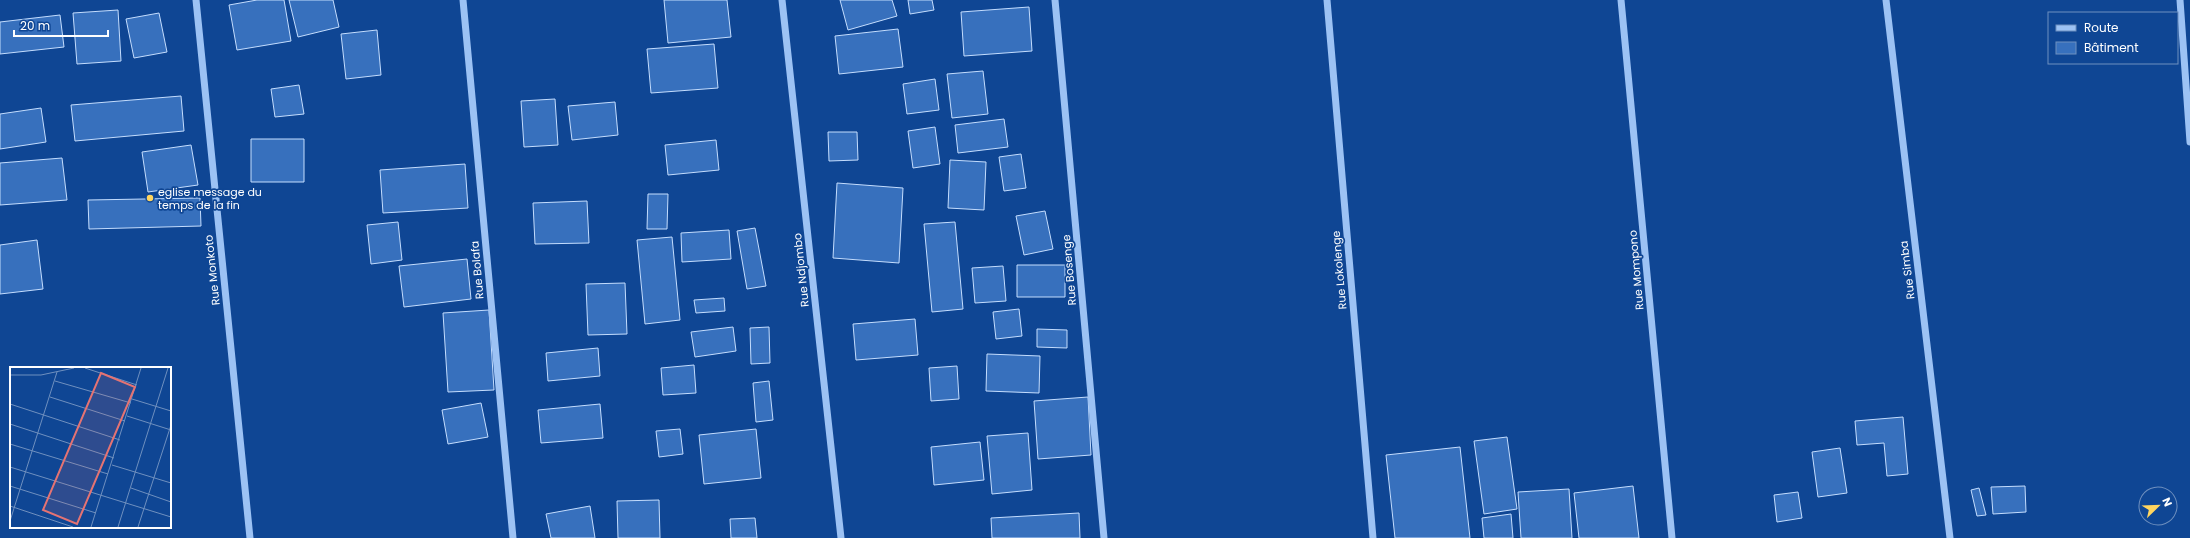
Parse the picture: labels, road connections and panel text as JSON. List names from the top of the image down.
{
  "streets": {
    "street": [
      "Rue Monkoto",
      "Rue Bolafa",
      "Rue Ndjombo",
      "Rue Bosenge",
      "Rue Lokolenge",
      "Rue Mompono",
      "Rue Simba"
    ]
  },
  "places": ["eglise message du temps de la fin"],
  "legend": ["Route", "Bâtiment"],
  "scale_bar": "20 m",
  "north": "top right"
}
